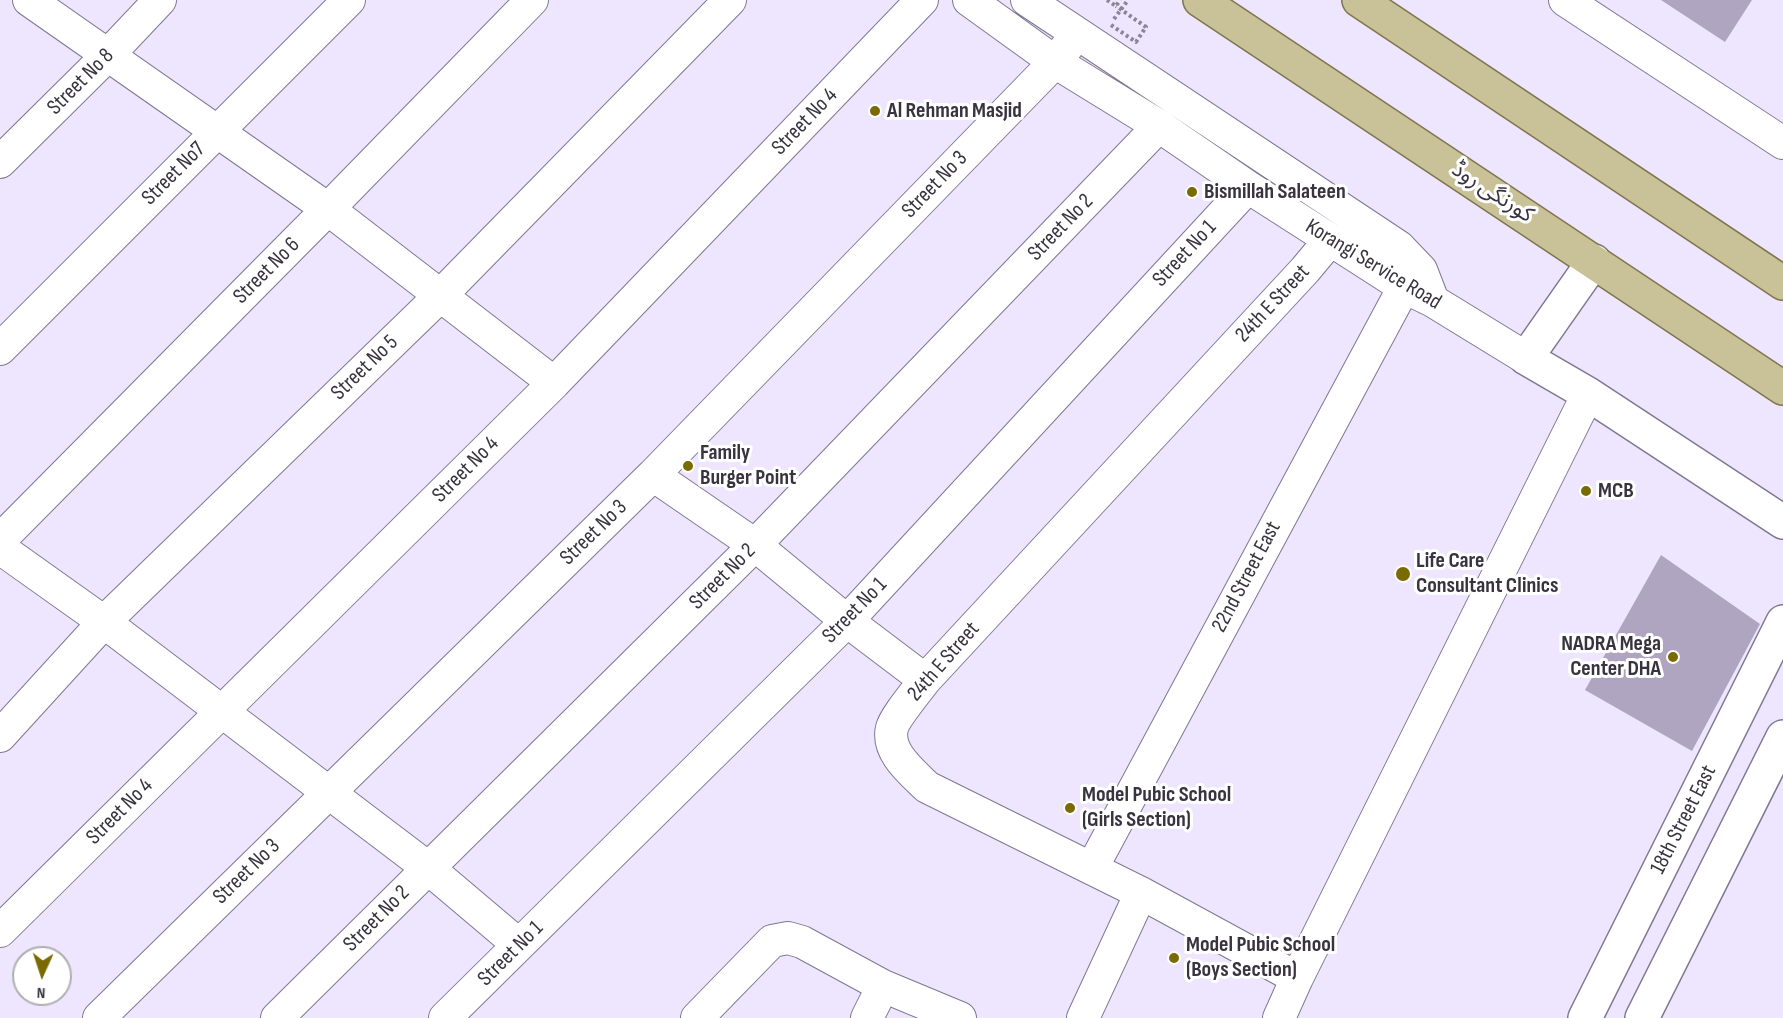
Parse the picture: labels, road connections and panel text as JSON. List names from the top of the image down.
{
  "streets": {
    "main road": ["کورنگی روڈ"],
    "street": [
      "Street No 8",
      "Street No 4",
      "Street No7",
      "Street No 3",
      "Street No 2",
      "Street No 1",
      "Korangi Service Road",
      "Street No 6",
      "24th E Street",
      "Street No 5",
      "22nd Street East",
      "18th Street East"
    ]
  },
  "crossings": [
    ["Street No 3", "Korangi Service Road"],
    ["Street No 2", "Korangi Service Road"],
    ["Street No 1", "Korangi Service Road"],
    ["Korangi Service Road", "24th E Street"],
    ["Korangi Service Road", "22nd Street East"],
    ["24th E Street", "22nd Street East"]
  ],
  "places": [
    "Al Rehman Masjid",
    "Bismillah Salateen",
    "Family Burger Point",
    "MCB",
    "Life Care Consultant Clinics",
    "NADRA Mega Center DHA",
    "Model Pubic School (Girls Section)",
    "Model Pubic School (Boys Section)"
  ],
  "north": "bottom"
}
